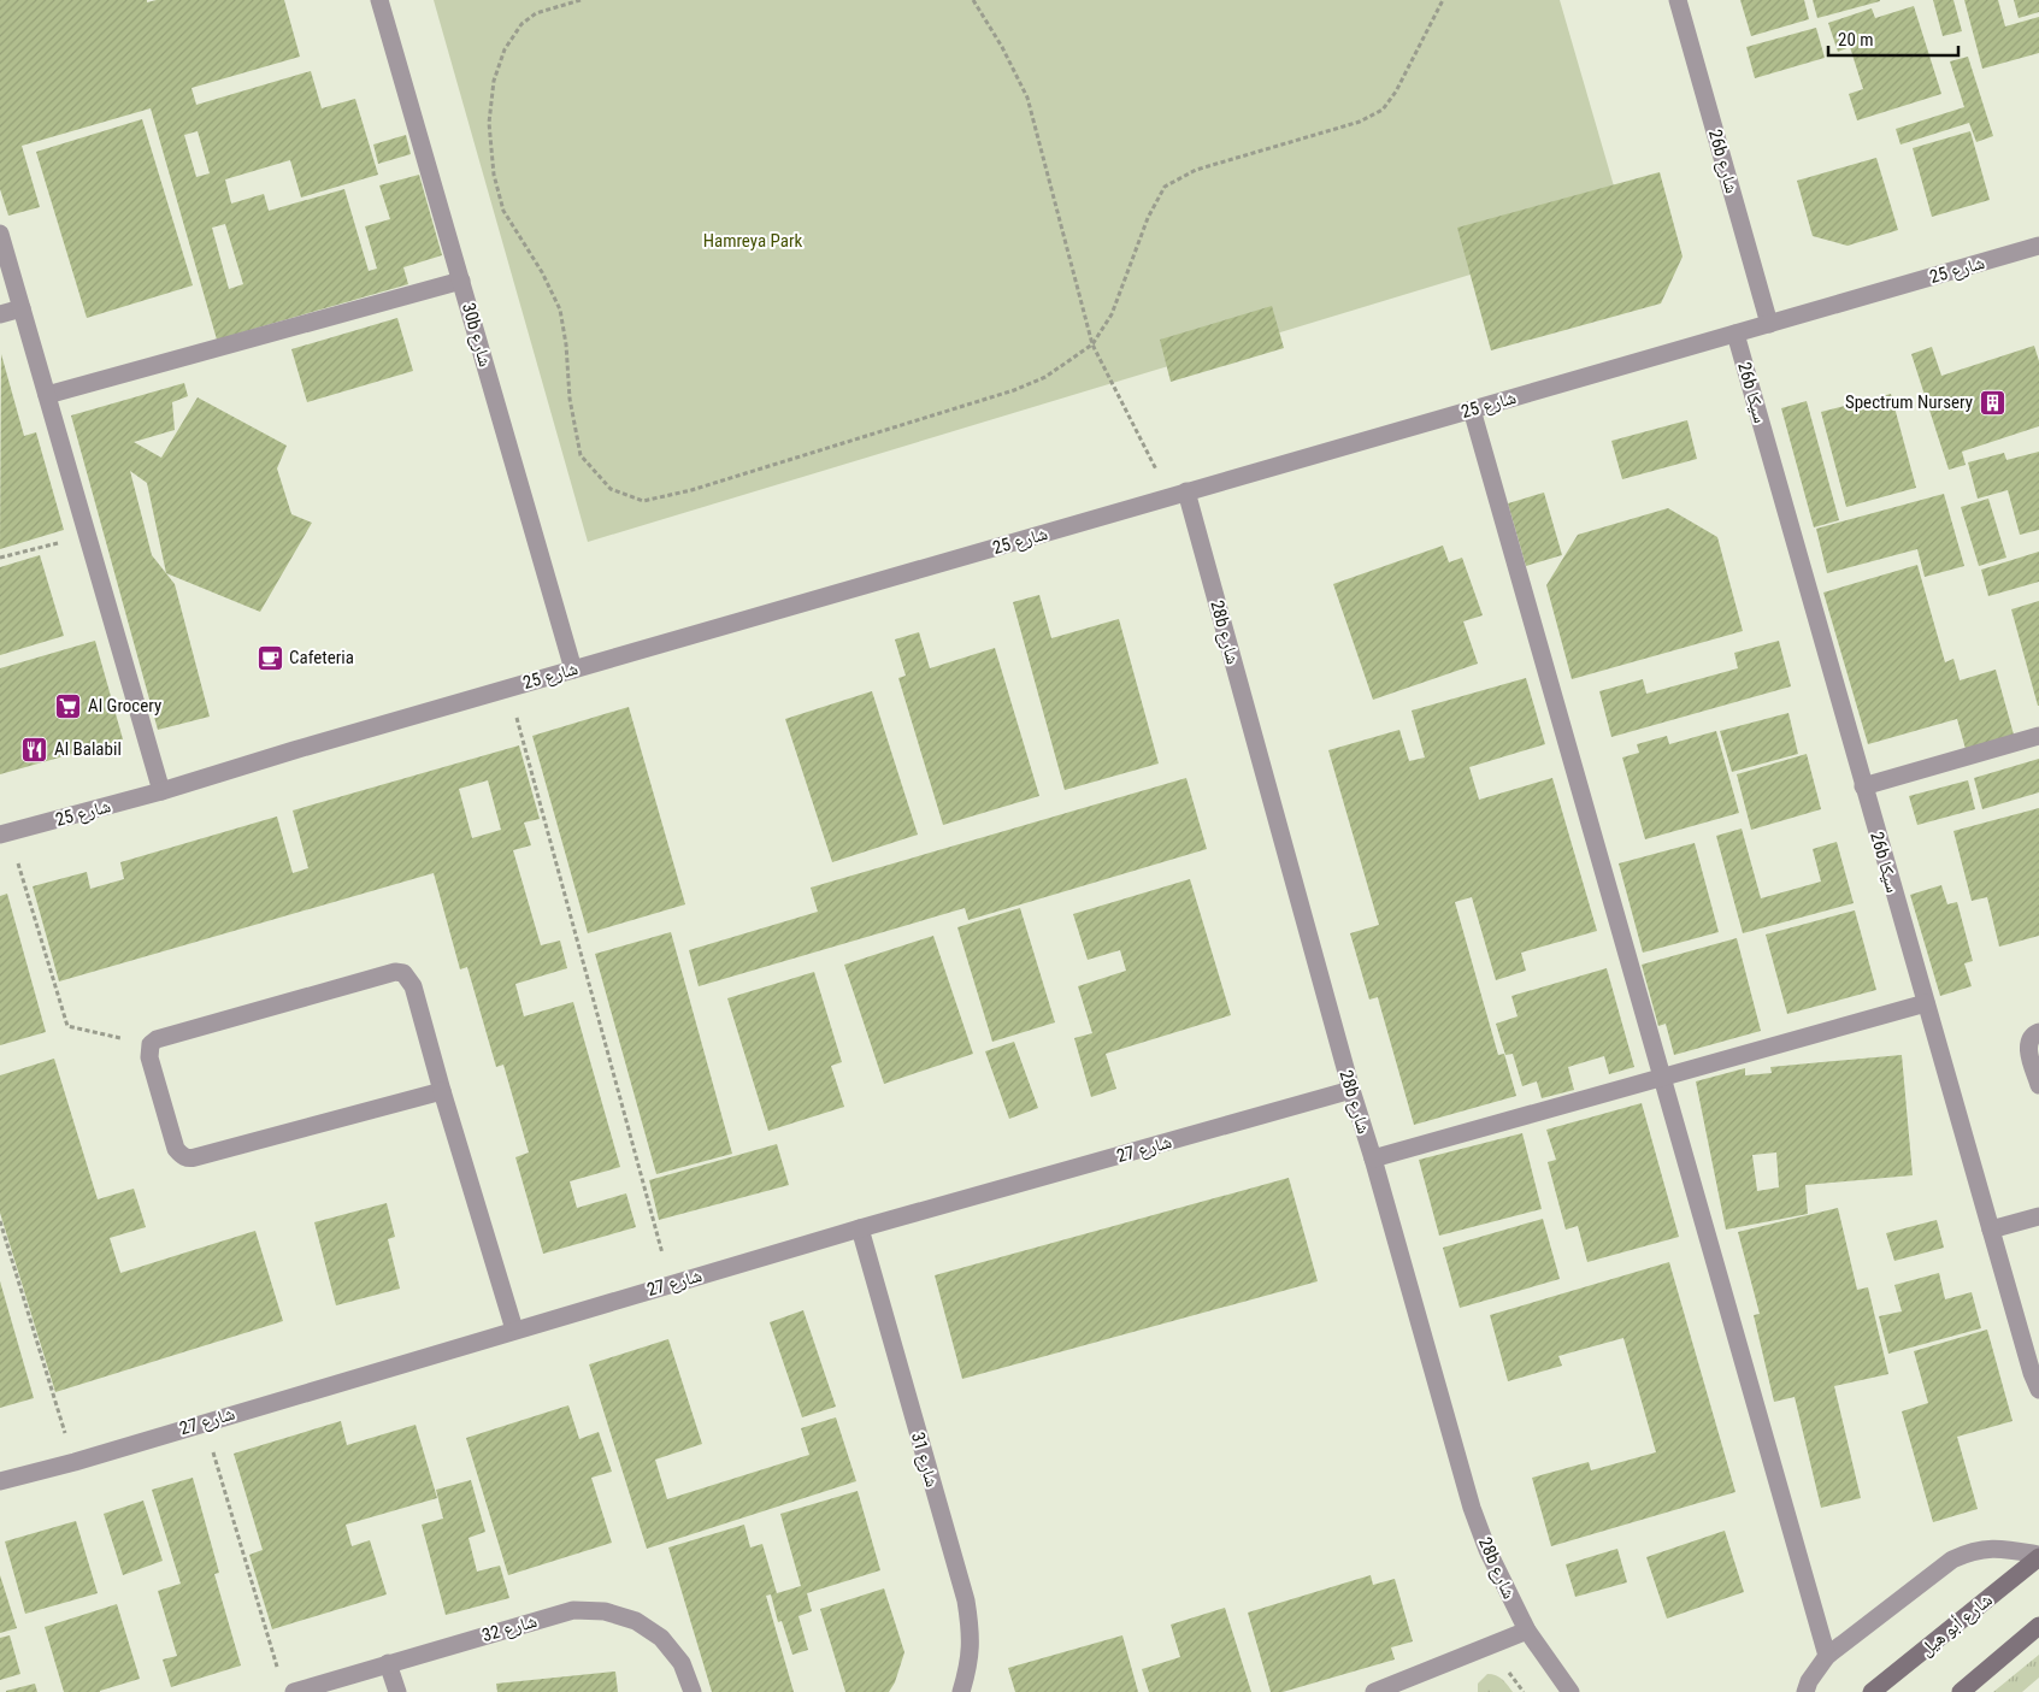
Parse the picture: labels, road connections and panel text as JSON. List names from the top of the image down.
{
  "streets": {
    "main road": ["شارع أبو هيل"],
    "street": [
      "26b شارع",
      "شارع 25",
      "30b شارع",
      "26b سيكا",
      "28b شارع",
      "شارع 27",
      "شارع 31",
      "شارع 32"
    ]
  },
  "crossings": [
    ["26b شارع", "شارع 25"],
    ["شارع 25", "30b شارع"],
    ["شارع 25", "26b سيكا"],
    ["شارع 25", "28b شارع"],
    ["28b شارع", "شارع 27"],
    ["شارع 27", "شارع 31"]
  ],
  "parks": ["Hamreya Park"],
  "places": {
    "building": ["Spectrum Nursery"],
    "cafe": ["Cafeteria"],
    "supermarket": ["Al Grocery"],
    "restaurant": ["Al Balabil"]
  },
  "scale_bar": "20 m"
}
